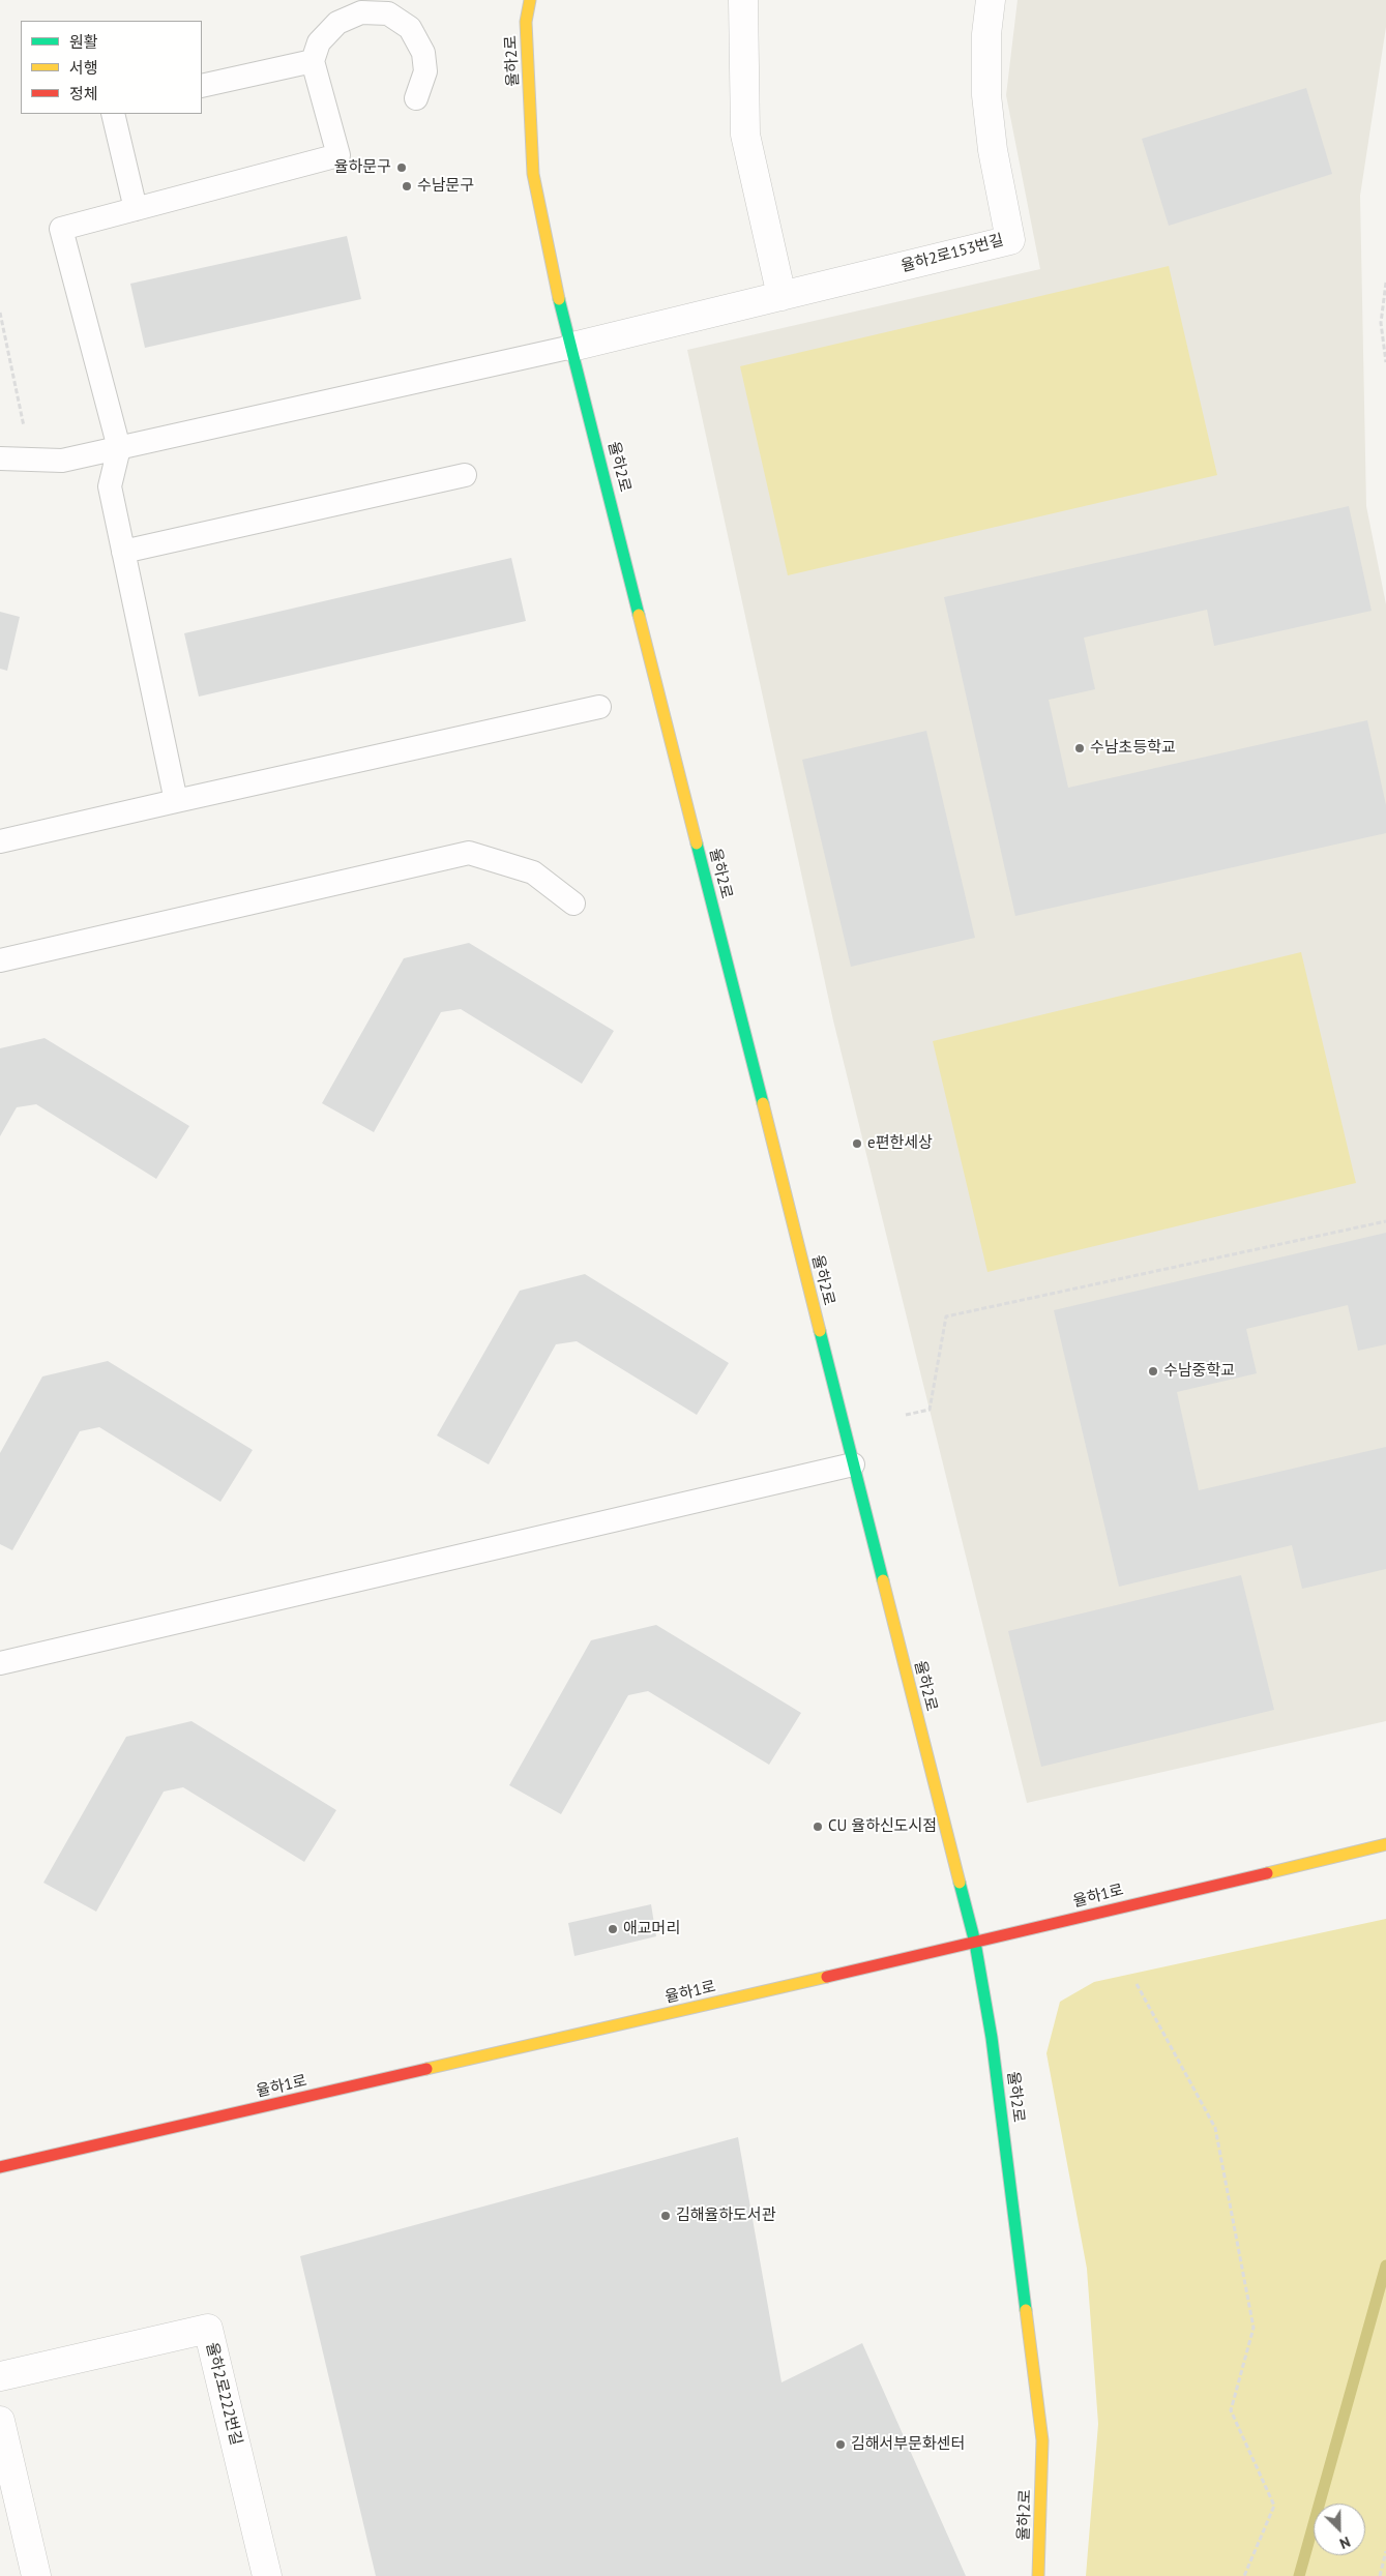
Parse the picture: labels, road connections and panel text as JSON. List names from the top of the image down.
{
  "streets": {
    "street": [
      "율하2로",
      "율하2로153번길",
      "율하1로",
      "율하2로222번길"
    ]
  },
  "crossings": [
    ["율하2로", "율하2로153번길"],
    ["율하2로", "율하1로"]
  ],
  "places": [
    "율하문구",
    "수남문구",
    "수남초등학교",
    "e편한세상",
    "수남중학교",
    "CU 율하신도시점",
    "애교머리",
    "김해율하도서관",
    "김해서부문화센터"
  ],
  "legend": ["원활", "서행", "정체"],
  "north": "bottom right"
}
